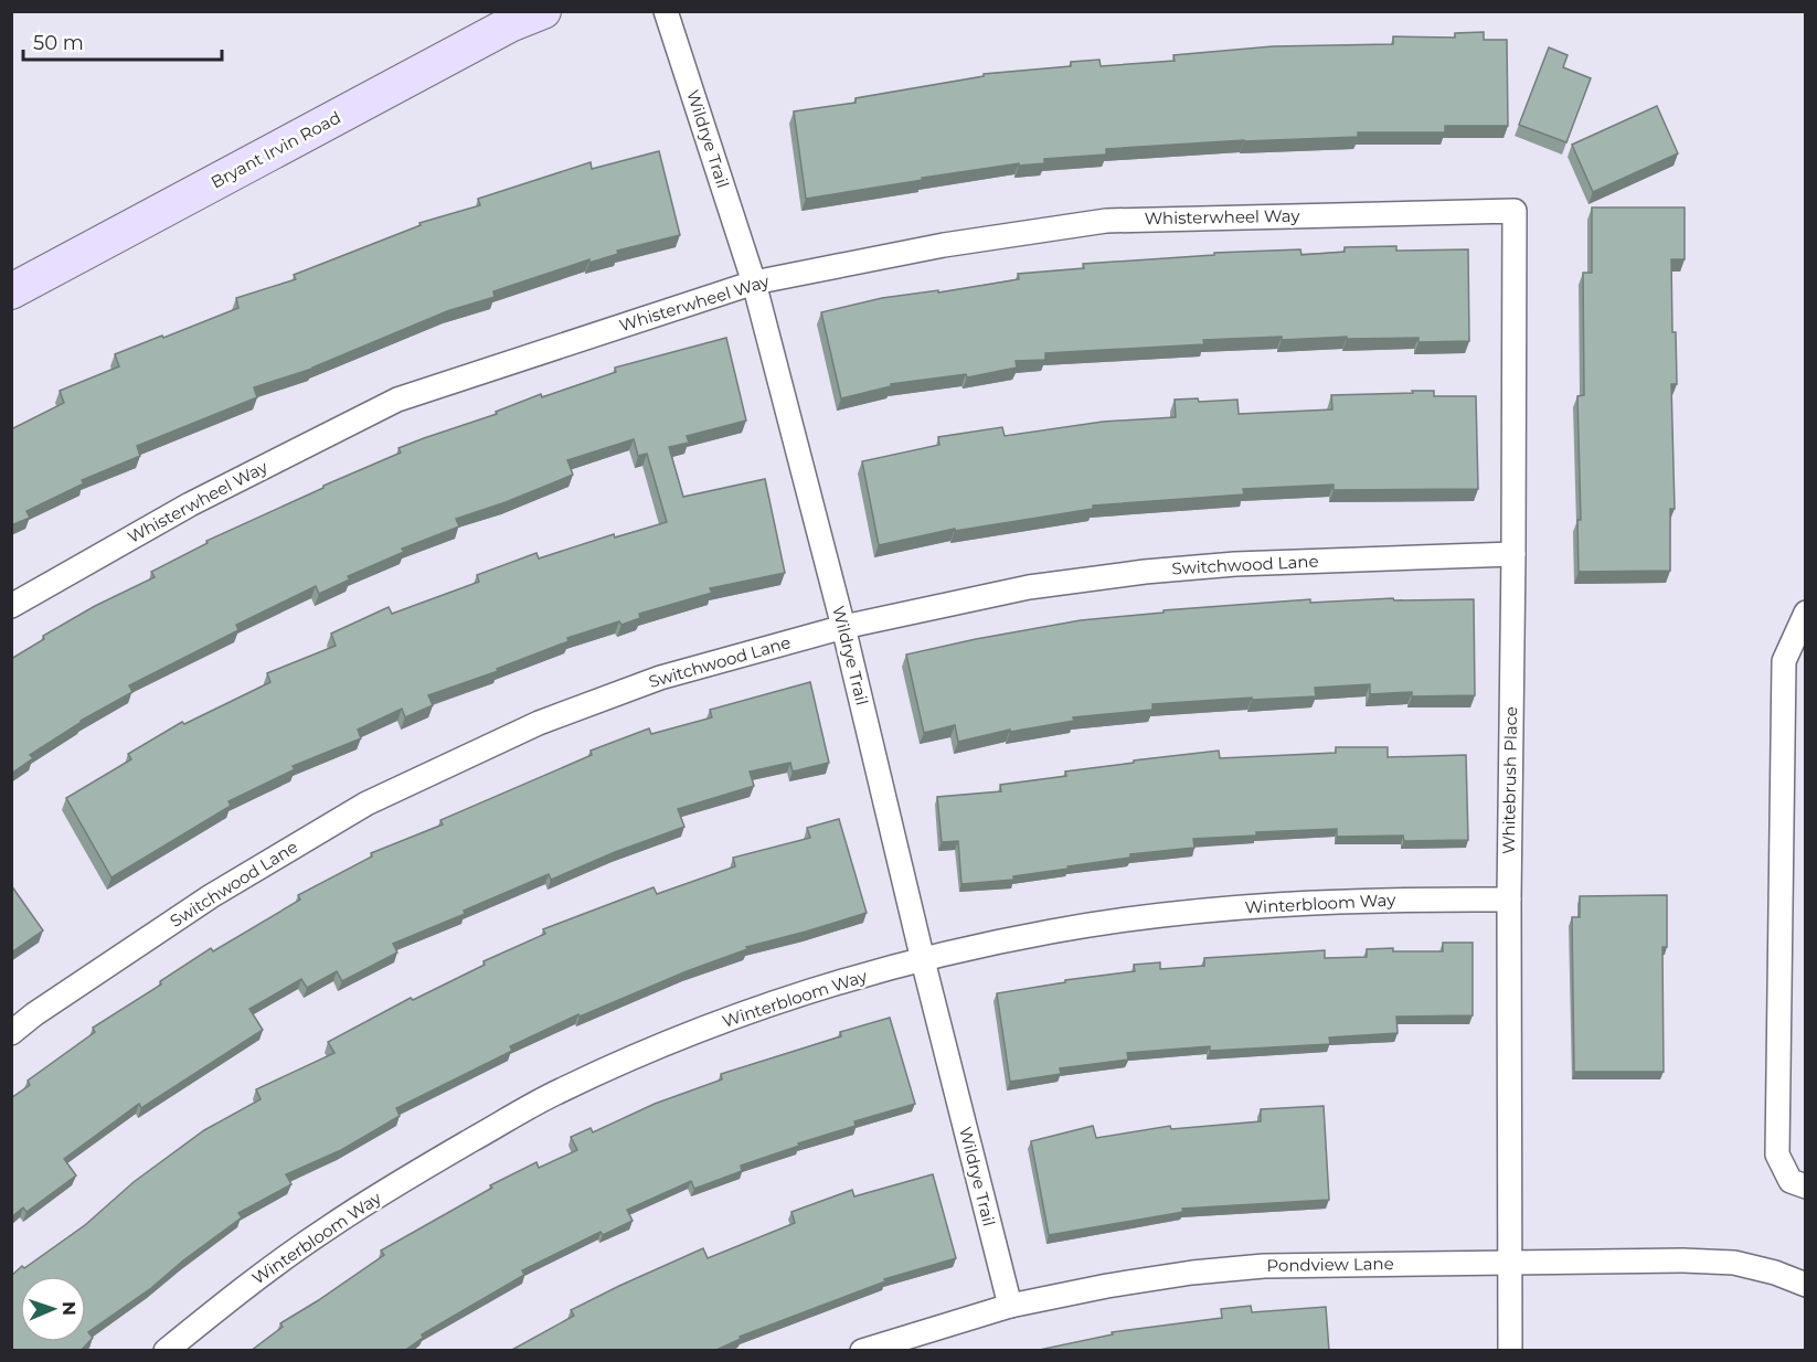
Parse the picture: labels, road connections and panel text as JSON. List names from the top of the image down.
{
  "streets": {
    "street": [
      "Wildrye Trail",
      "Bryant Irvin Road",
      "Whisterwheel Way",
      "Switchwood Lane",
      "Whitebrush Place",
      "Winterbloom Way",
      "Pondview Lane"
    ]
  },
  "crossings": [
    ["Wildrye Trail", "Whisterwheel Way"],
    ["Wildrye Trail", "Switchwood Lane"],
    ["Wildrye Trail", "Winterbloom Way"],
    ["Wildrye Trail", "Pondview Lane"],
    ["Whisterwheel Way", "Whitebrush Place"],
    ["Switchwood Lane", "Whitebrush Place"],
    ["Whitebrush Place", "Winterbloom Way"],
    ["Whitebrush Place", "Pondview Lane"]
  ],
  "scale_bar": "50 m",
  "north": "right"
}
